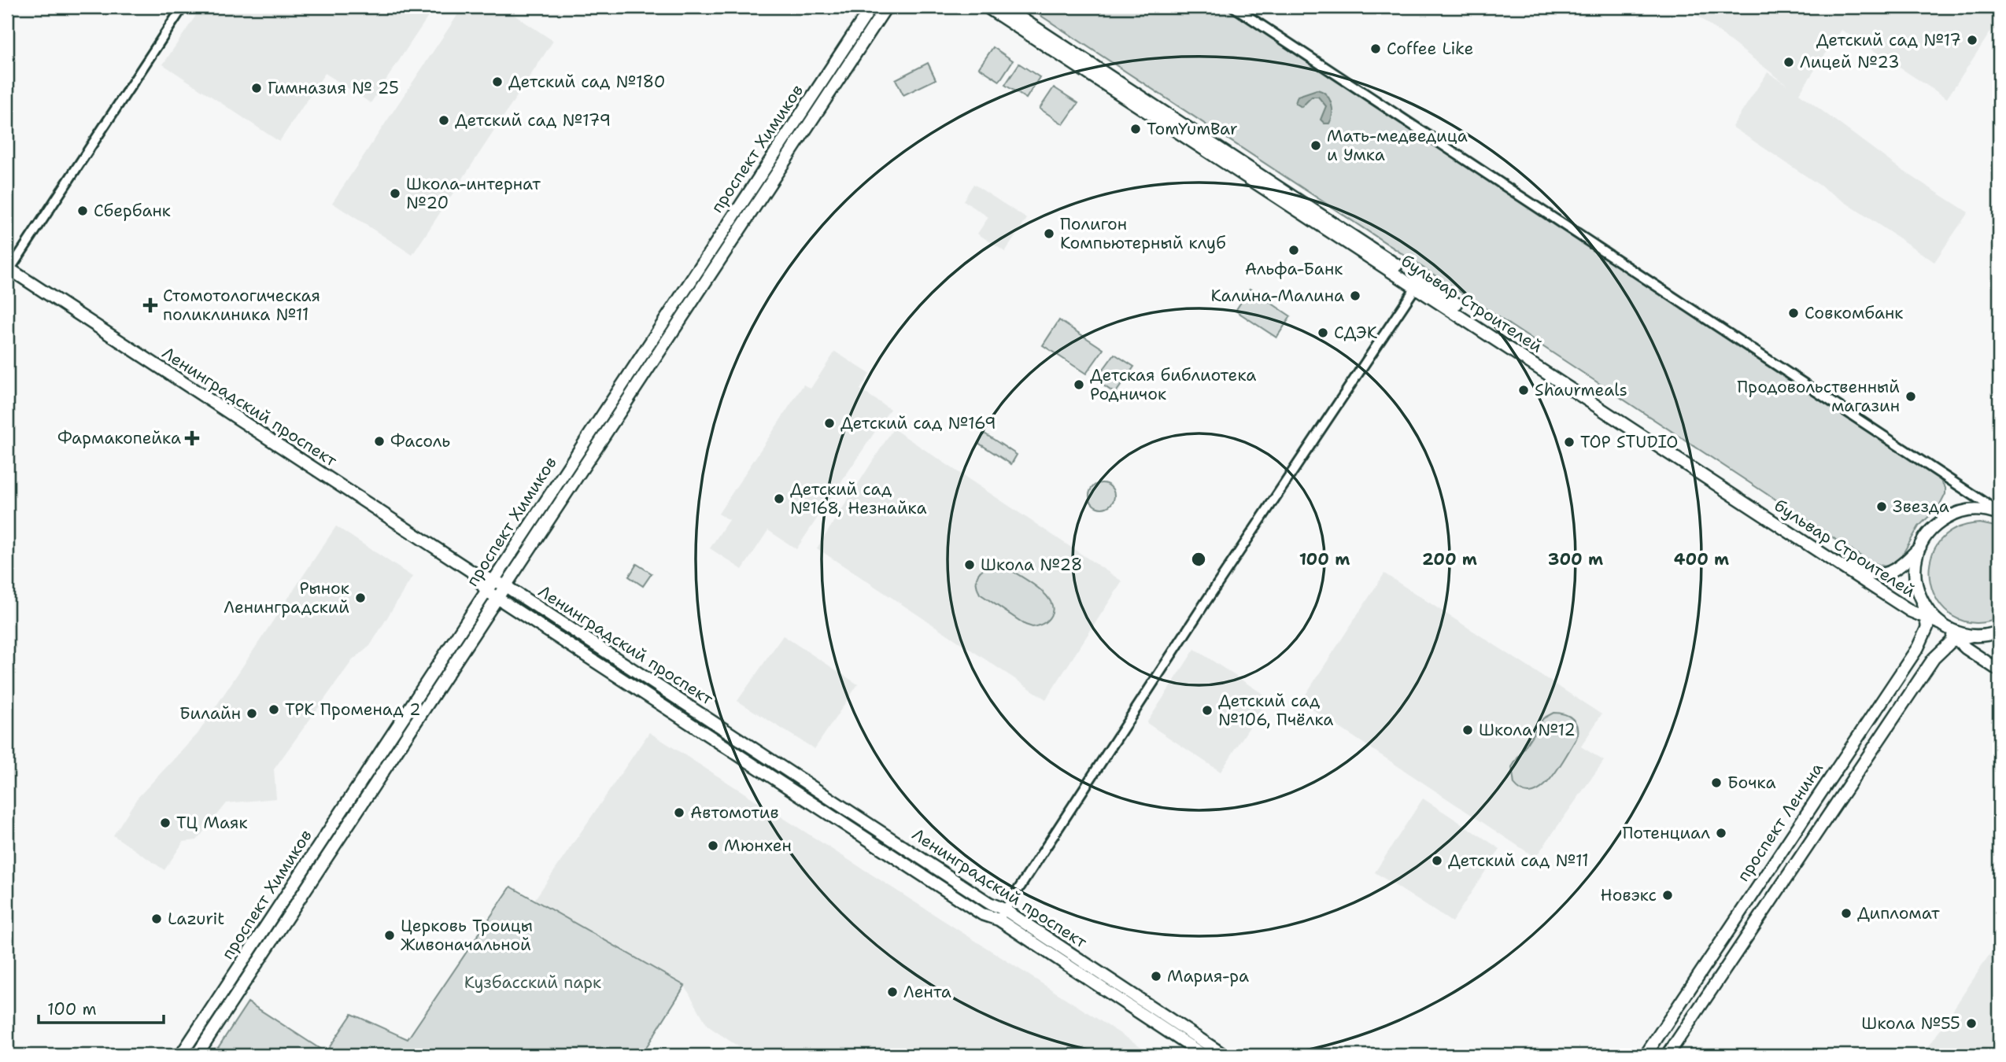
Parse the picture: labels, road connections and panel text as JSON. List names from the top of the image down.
{
  "streets": {
    "main road": [
      "проспект Химиков",
      "бульвар Строителей",
      "Ленинградский проспект",
      "проспект Ленина"
    ]
  },
  "crossings": [
    ["проспект Химиков", "Ленинградский проспект"],
    ["бульвар Строителей", "проспект Ленина"]
  ],
  "parks": ["Кузбасский парк"],
  "places": {
    "other": [
      "Детский сад №17",
      "Coffee Like",
      "Лицей №23",
      "Детский сад №180",
      "Гимназия № 25",
      "Детский сад №179",
      "TomYumBar",
      "Мать-медведица и Умка",
      "Школа-интернат №20",
      "Сбербанк",
      "Полигон Компьютерный клуб",
      "Альфа-Банк",
      "Калина-Малина",
      "Совкомбанк",
      "СДЭК",
      "Детская библиотека Родничок",
      "Shaurmeals",
      "Продовольственный магазин",
      "Детский сад №169",
      "Фасоль",
      "TOP STUDIO",
      "Детский сад №168, Незнайка",
      "Звезда",
      "Школа №28",
      "Рынок Ленинградский",
      "ТРК Променад 2",
      "Детский сад №106, Пчёлка",
      "Билайн",
      "Школа №12",
      "Бочка",
      "Автомотив",
      "ТЦ Маяк",
      "Потенциал",
      "Мюнхен",
      "Детский сад №11",
      "Новэкс",
      "Дипломат",
      "Lazurit",
      "Церковь Троицы Живоначальной",
      "Мария-ра",
      "Лента",
      "Школа №55"
    ],
    "health": ["Стомотологическая поликлиника №11", "Фармакопейка"]
  },
  "scale_bar": "100 m",
  "rings": [
    "100 m",
    "200 m",
    "300 m",
    "400 m"
  ]
}
